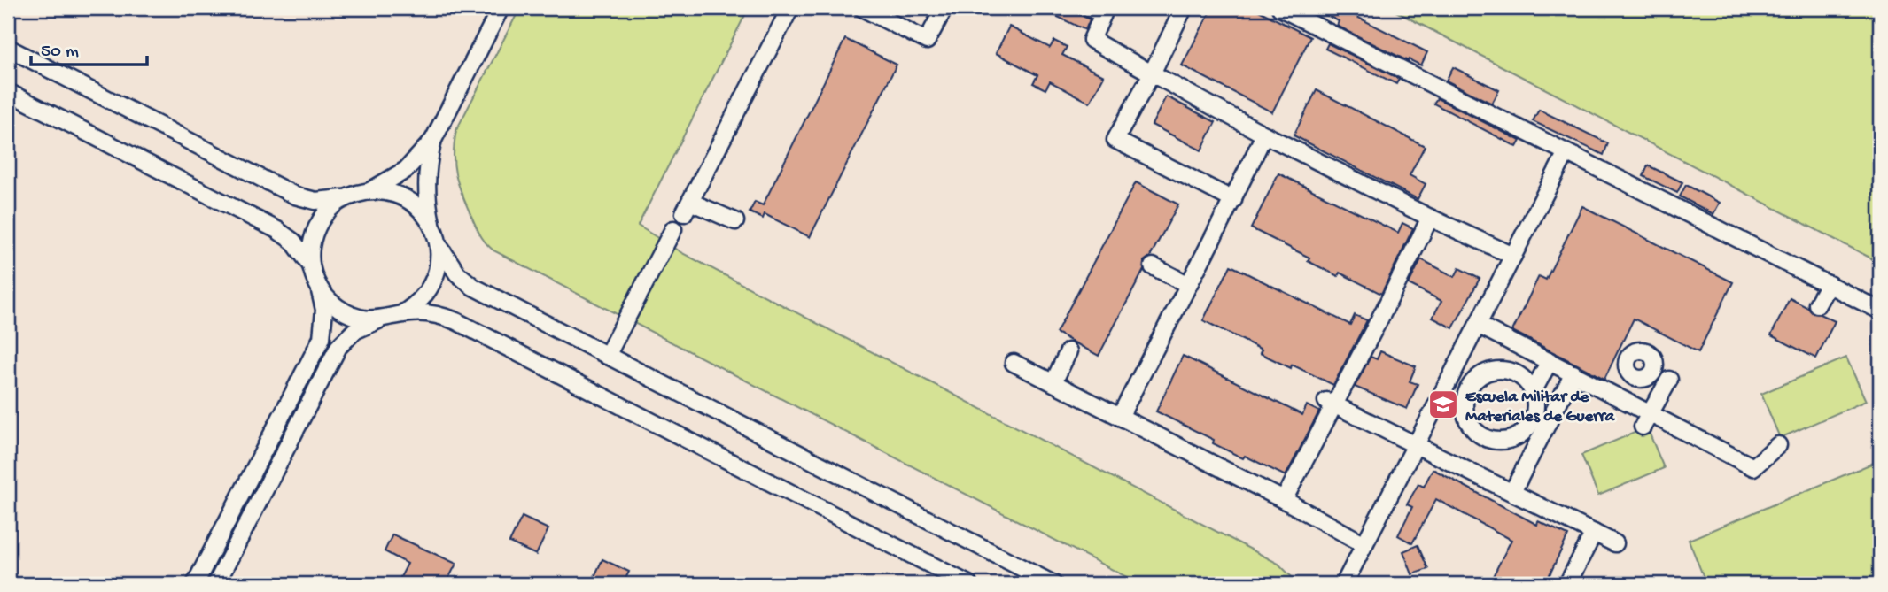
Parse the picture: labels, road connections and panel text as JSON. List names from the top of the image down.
{
  "places": {
    "school or university": ["Escuela Militar de Materiales de Guerra"]
  },
  "scale_bar": "50 m"
}
